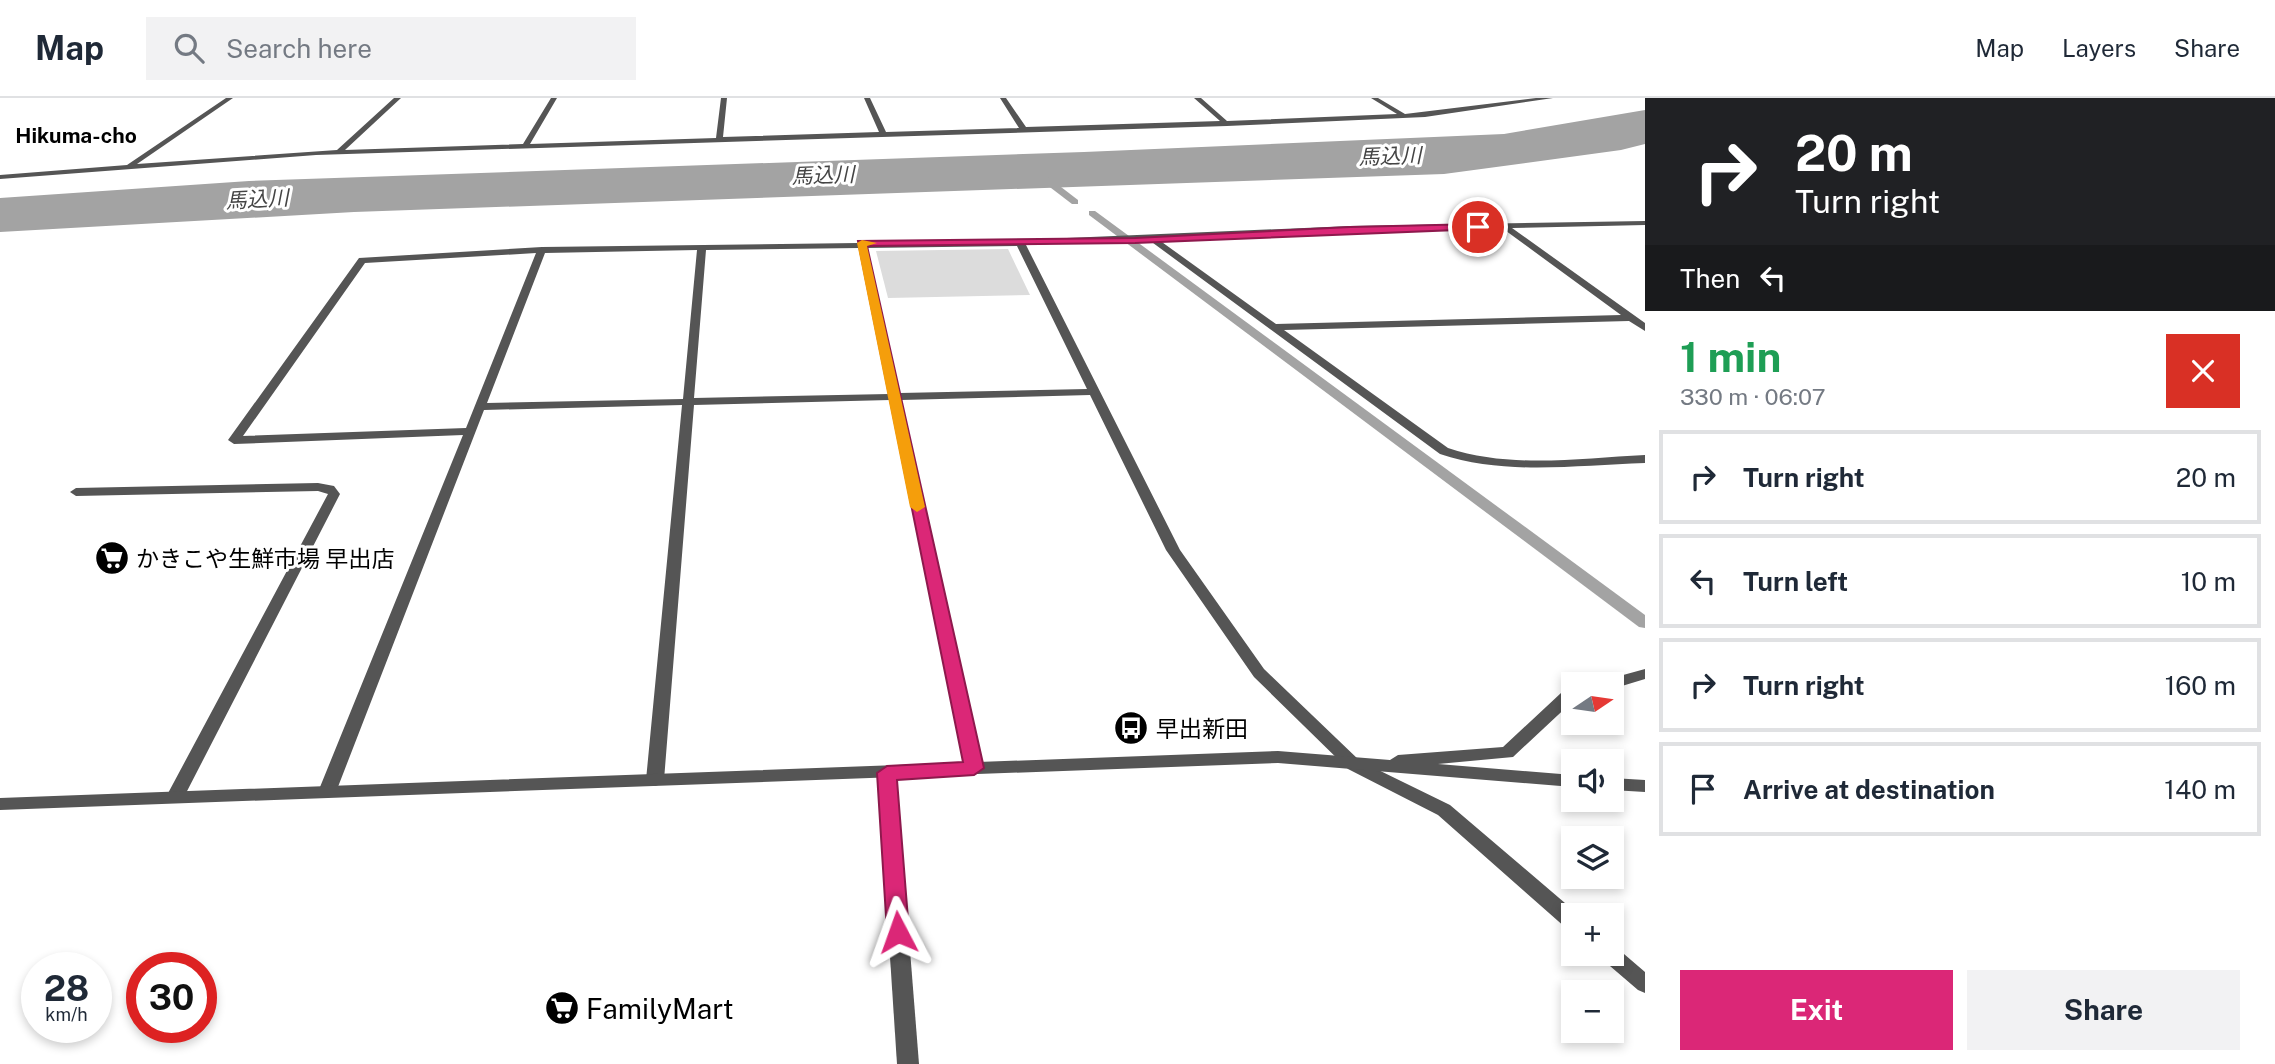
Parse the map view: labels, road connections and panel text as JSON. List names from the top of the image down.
{
  "districts": ["Hikuma-cho"],
  "water": ["馬込川"],
  "places": {
    "supermarket": ["かきこや生鮮市場 早出店", "FamilyMart"],
    "bus stop": ["早出新田"]
  },
  "north": "right",
  "page": {
    "header": "Map",
    "search": "Search here",
    "nav": ["Map", "Layers", "Share"],
    "turn": ["20 m", "Turn right"],
    "then": "Then",
    "heading": ["1 min", "330 m · 06:07"],
    "list": [
      {
        "name": "Turn right",
        "value": "20 m"
      },
      {
        "name": "Turn left",
        "value": "10 m"
      },
      {
        "name": "Turn right",
        "value": "160 m"
      },
      {
        "name": "Arrive at destination",
        "value": "140 m"
      }
    ],
    "map_buttons": ["+", "−"],
    "speed": "28 km/h",
    "limit": "30",
    "buttons": ["Exit", "Share"]
  }
}
